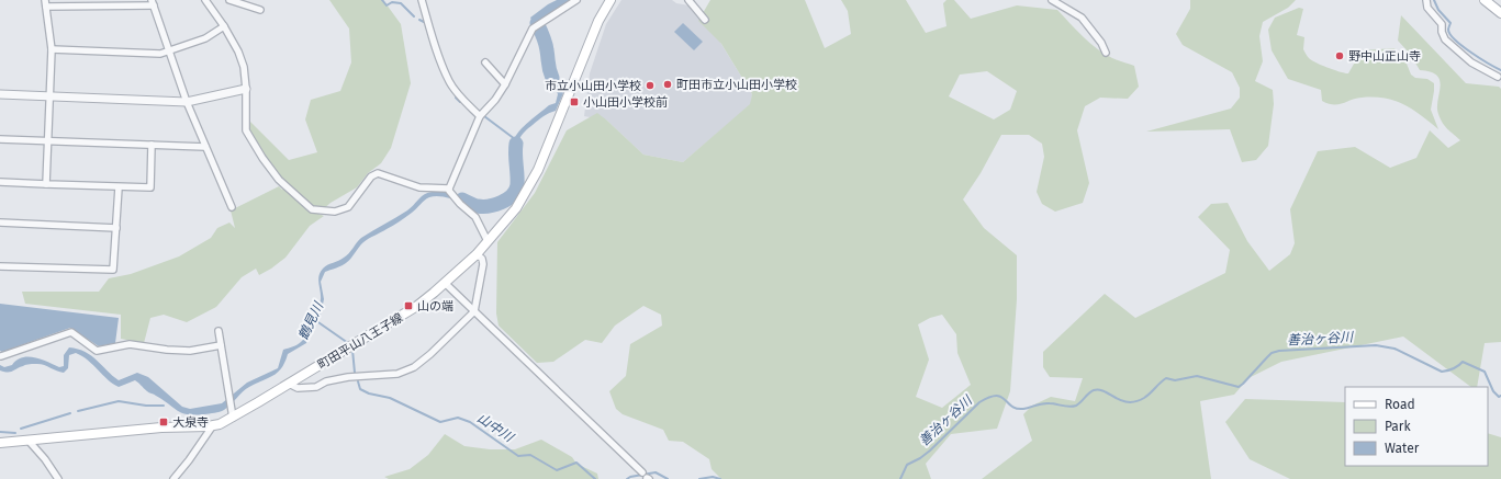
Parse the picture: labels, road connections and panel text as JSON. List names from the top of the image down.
{
  "streets": {
    "main road": ["町田平山八王子線"]
  },
  "water": ["鶴見川", "善治ヶ谷川", "山中川"],
  "places": {
    "other": ["野中山正山寺", "町田市立小山田小学校", "市立小山田小学校"],
    "transit": ["小山田小学校前", "山の端", "大泉寺"]
  },
  "legend": ["Road", "Park", "Water"]
}
